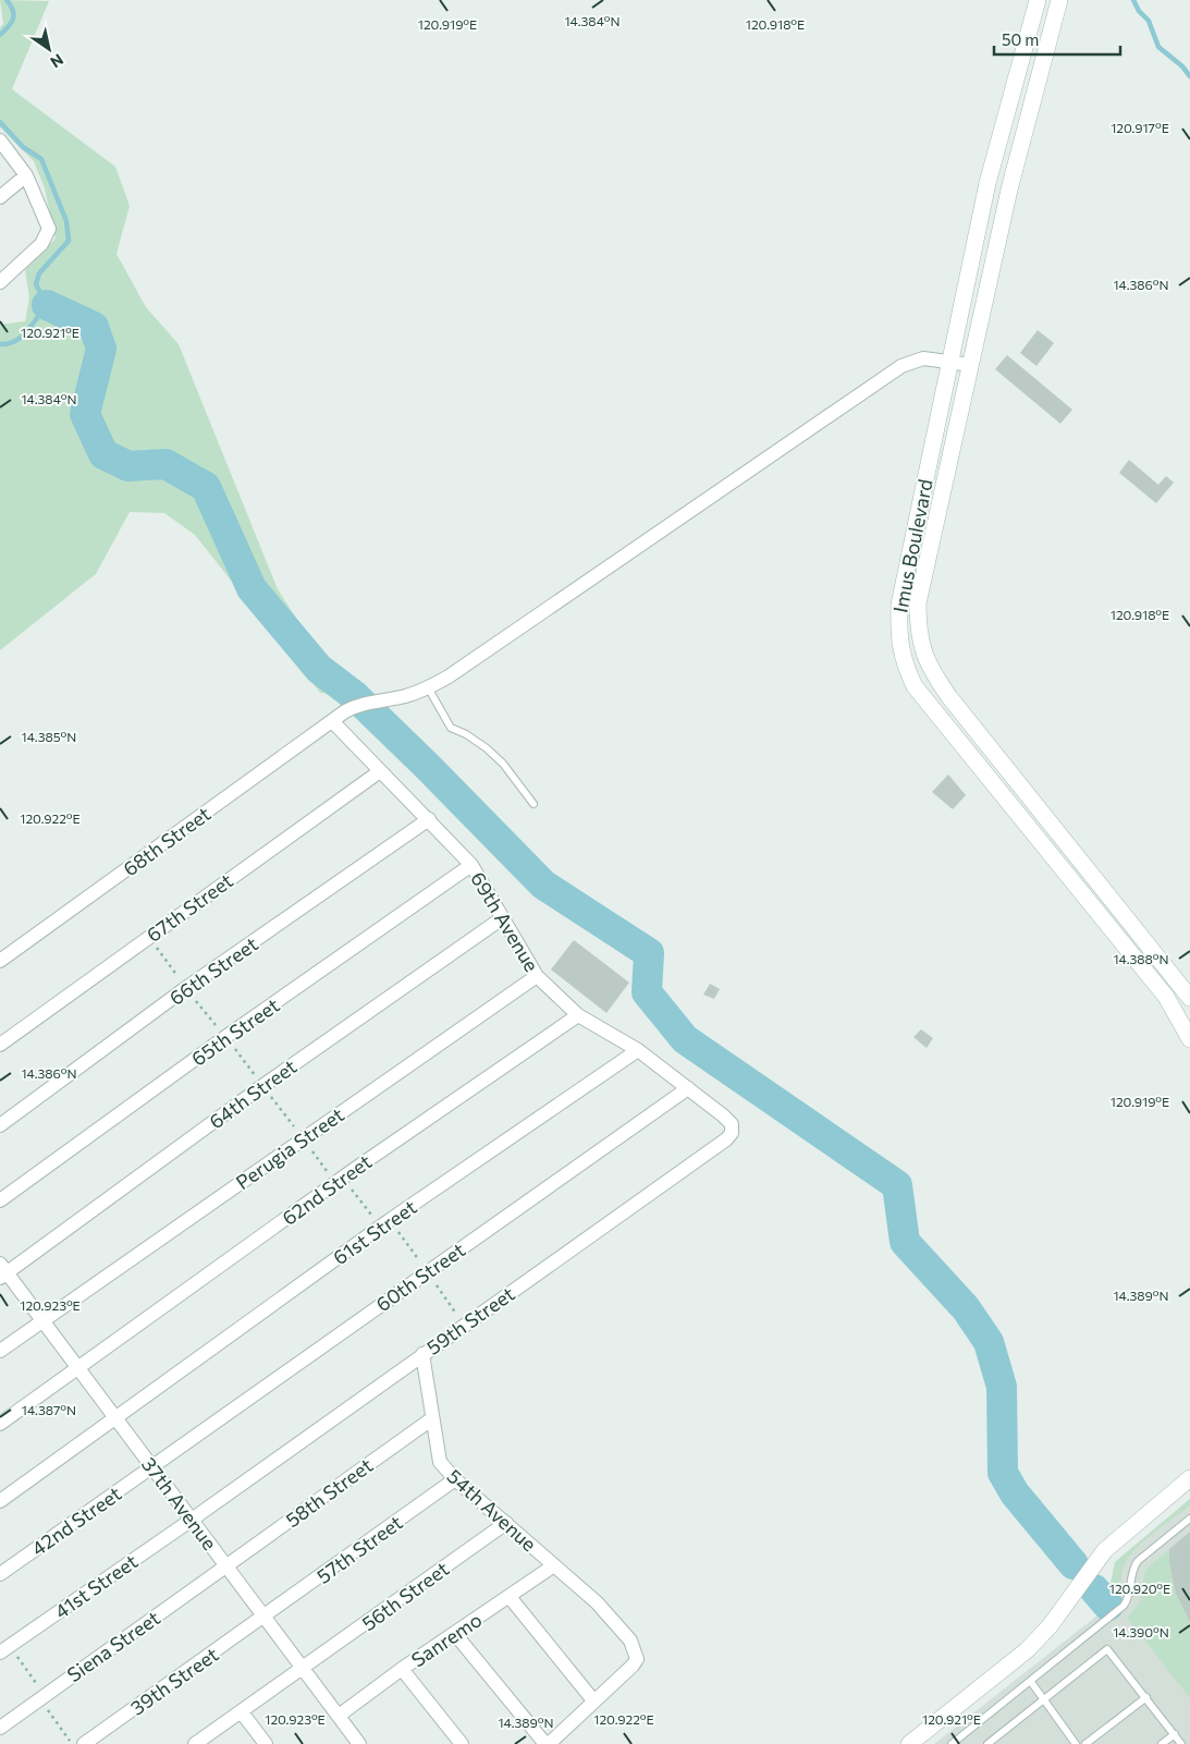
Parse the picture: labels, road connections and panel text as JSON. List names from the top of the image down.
{
  "streets": {
    "main road": ["Imus Boulevard"],
    "street": [
      "68th Street",
      "67th Street",
      "69th Avenue",
      "66th Street",
      "65th Street",
      "64th Street",
      "Perugia Street",
      "62nd Street",
      "61st Street",
      "60th Street",
      "59th Street",
      "58th Street",
      "37th Avenue",
      "54th Avenue",
      "42nd Street",
      "57th Street",
      "41st Street",
      "56th Street",
      "Sanremo",
      "Siena Street",
      "39th Street"
    ]
  },
  "crossings": [
    ["68th Street", "69th Avenue"],
    ["67th Street", "69th Avenue"],
    ["69th Avenue", "66th Street"],
    ["69th Avenue", "65th Street"],
    ["69th Avenue", "64th Street"],
    ["69th Avenue", "Perugia Street"],
    ["69th Avenue", "62nd Street"],
    ["69th Avenue", "61st Street"],
    ["69th Avenue", "60th Street"],
    ["69th Avenue", "59th Street"],
    ["64th Street", "37th Avenue"],
    ["Perugia Street", "37th Avenue"],
    ["62nd Street", "37th Avenue"],
    ["61st Street", "37th Avenue"],
    ["60th Street", "37th Avenue"],
    ["60th Street", "42nd Street"],
    ["59th Street", "37th Avenue"],
    ["59th Street", "54th Avenue"],
    ["59th Street", "41st Street"],
    ["58th Street", "37th Avenue"],
    ["58th Street", "54th Avenue"],
    ["58th Street", "Siena Street"],
    ["37th Avenue", "42nd Street"],
    ["37th Avenue", "57th Street"],
    ["37th Avenue", "41st Street"],
    ["37th Avenue", "56th Street"],
    ["37th Avenue", "Sanremo"],
    ["37th Avenue", "Siena Street"],
    ["37th Avenue", "39th Street"],
    ["54th Avenue", "57th Street"],
    ["54th Avenue", "56th Street"],
    ["54th Avenue", "Sanremo"],
    ["57th Street", "39th Street"]
  ],
  "scale_bar": "50 m",
  "north": "bottom right",
  "coordinates": [
    "14.384°N",
    "120.919°E",
    "120.918°E",
    "120.917°E",
    "14.386°N",
    "120.921°E",
    "14.385°N",
    "120.922°E",
    "14.388°N",
    "14.389°N",
    "120.923°E",
    "14.387°N",
    "120.920°E",
    "14.390°N"
  ]
}
